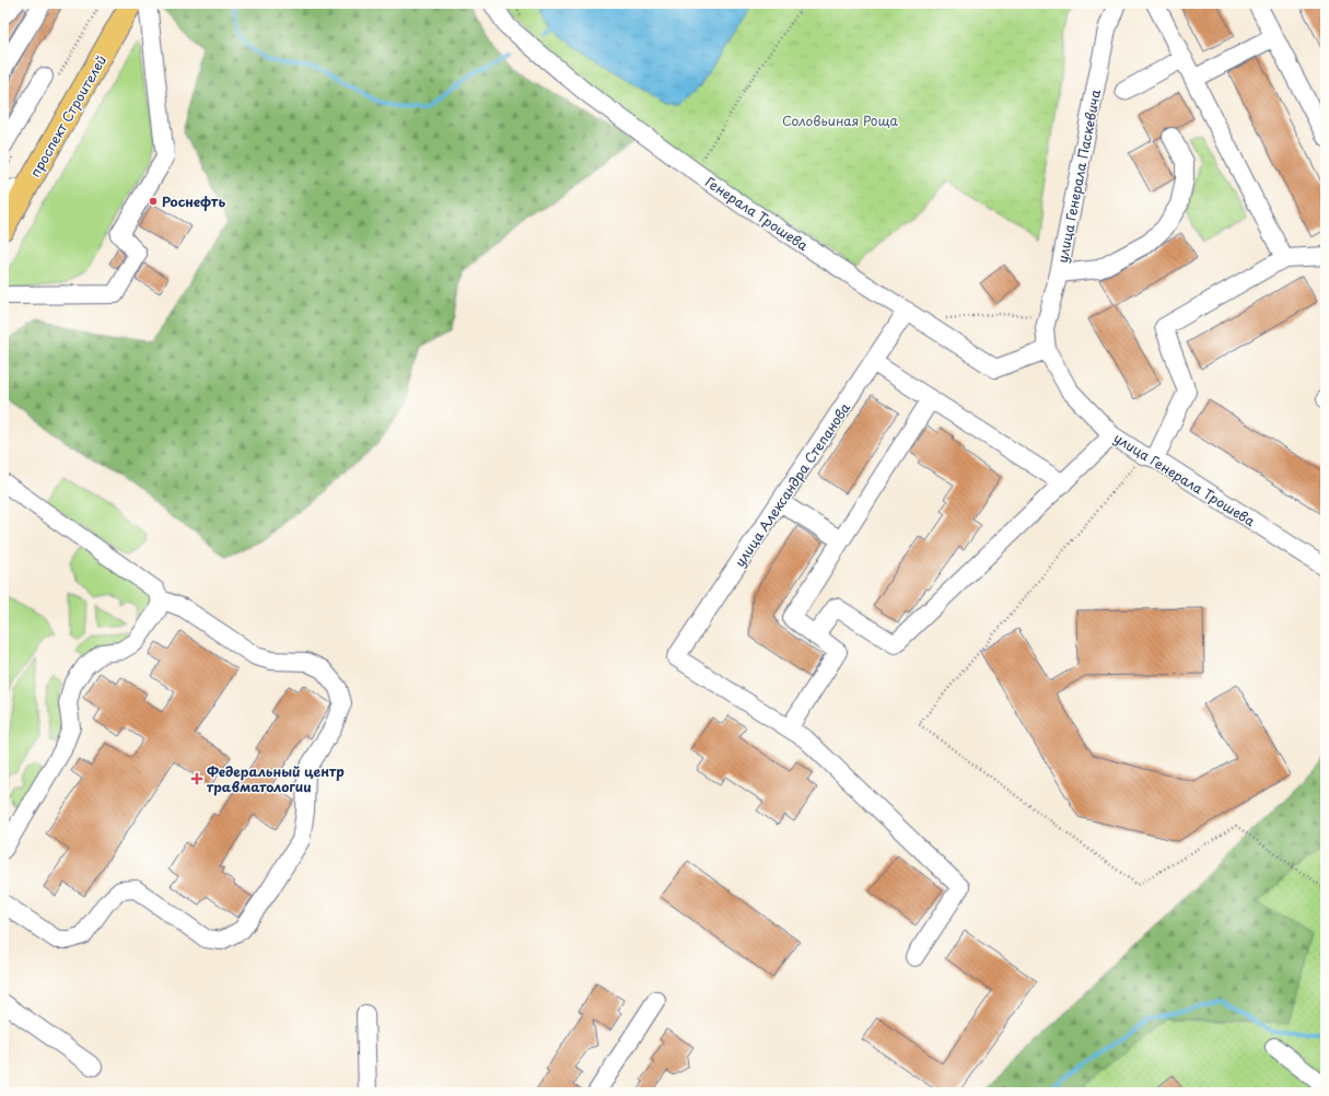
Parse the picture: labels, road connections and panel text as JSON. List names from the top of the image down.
{
  "streets": {
    "main road": ["проспект Строителей"],
    "street": [
      "улица Генерала Паскевича",
      "Генерала Трошева",
      "улица Генерала Трошева",
      "улица Александра Степанова"
    ]
  },
  "crossings": [
    ["улица Генерала Паскевича", "Генерала Трошева"],
    ["улица Генерала Паскевича", "улица Генерала Трошева"],
    ["Генерала Трошева", "улица Генерала Трошева"],
    ["Генерала Трошева", "улица Александра Степанова"]
  ],
  "parks": ["Соловьиная Роща"],
  "places": {
    "other": ["Роснефть"],
    "health": ["Федеральный центр травматологии"]
  }
}
